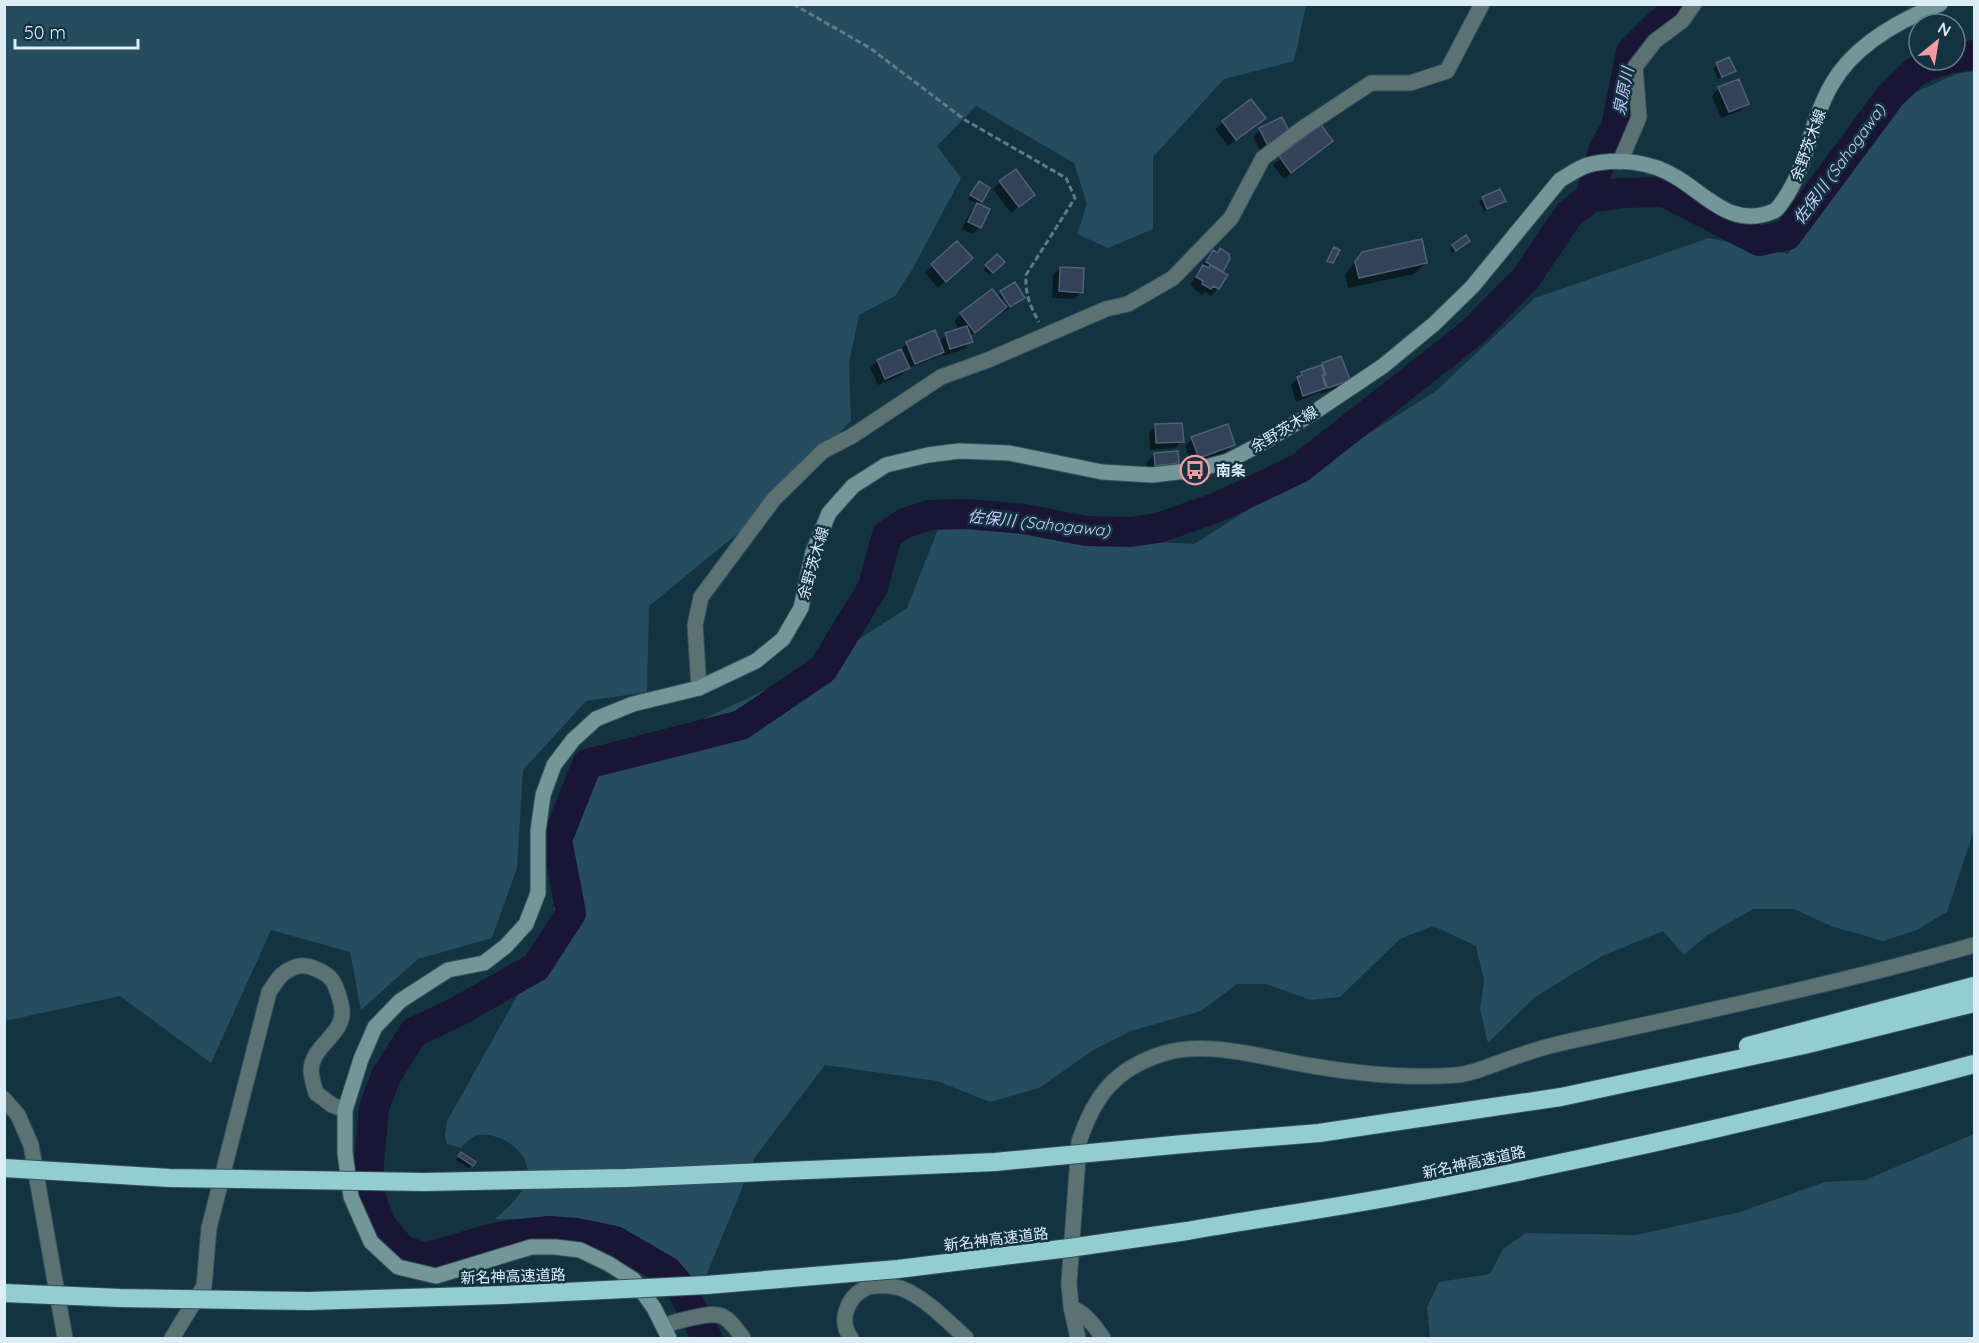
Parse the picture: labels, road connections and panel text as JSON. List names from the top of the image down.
{
  "streets": {
    "highway": ["新名神高速道路"],
    "main road": ["余野茨木線"]
  },
  "water": ["泉原川", "佐保川 (Sahogawa)"],
  "places": {
    "bus stop": ["南条"]
  },
  "scale_bar": "50 m",
  "north": "top right"
}
